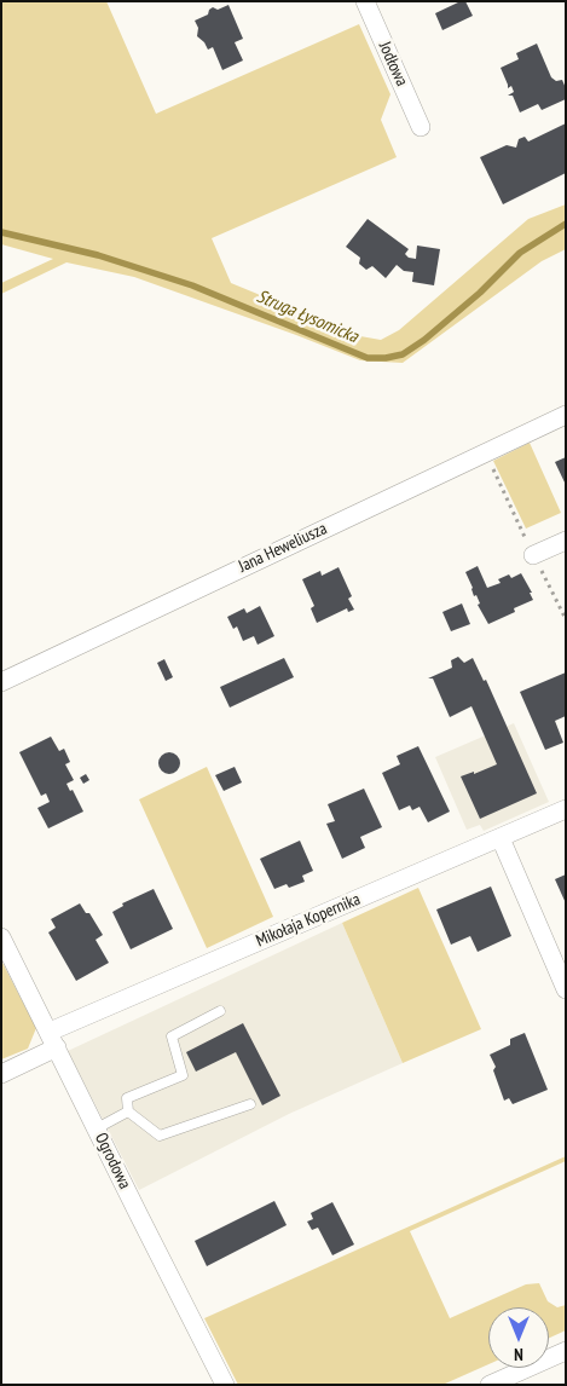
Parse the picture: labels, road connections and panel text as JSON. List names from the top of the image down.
{
  "streets": {
    "street": [
      "Jodłowa",
      "Jana Heweliusza",
      "Mikołaja Kopernika",
      "Ogrodowa"
    ]
  },
  "crossings": [
    ["Mikołaja Kopernika", "Ogrodowa"]
  ],
  "water": ["Struga Łysomicka"],
  "north": "bottom"
}
